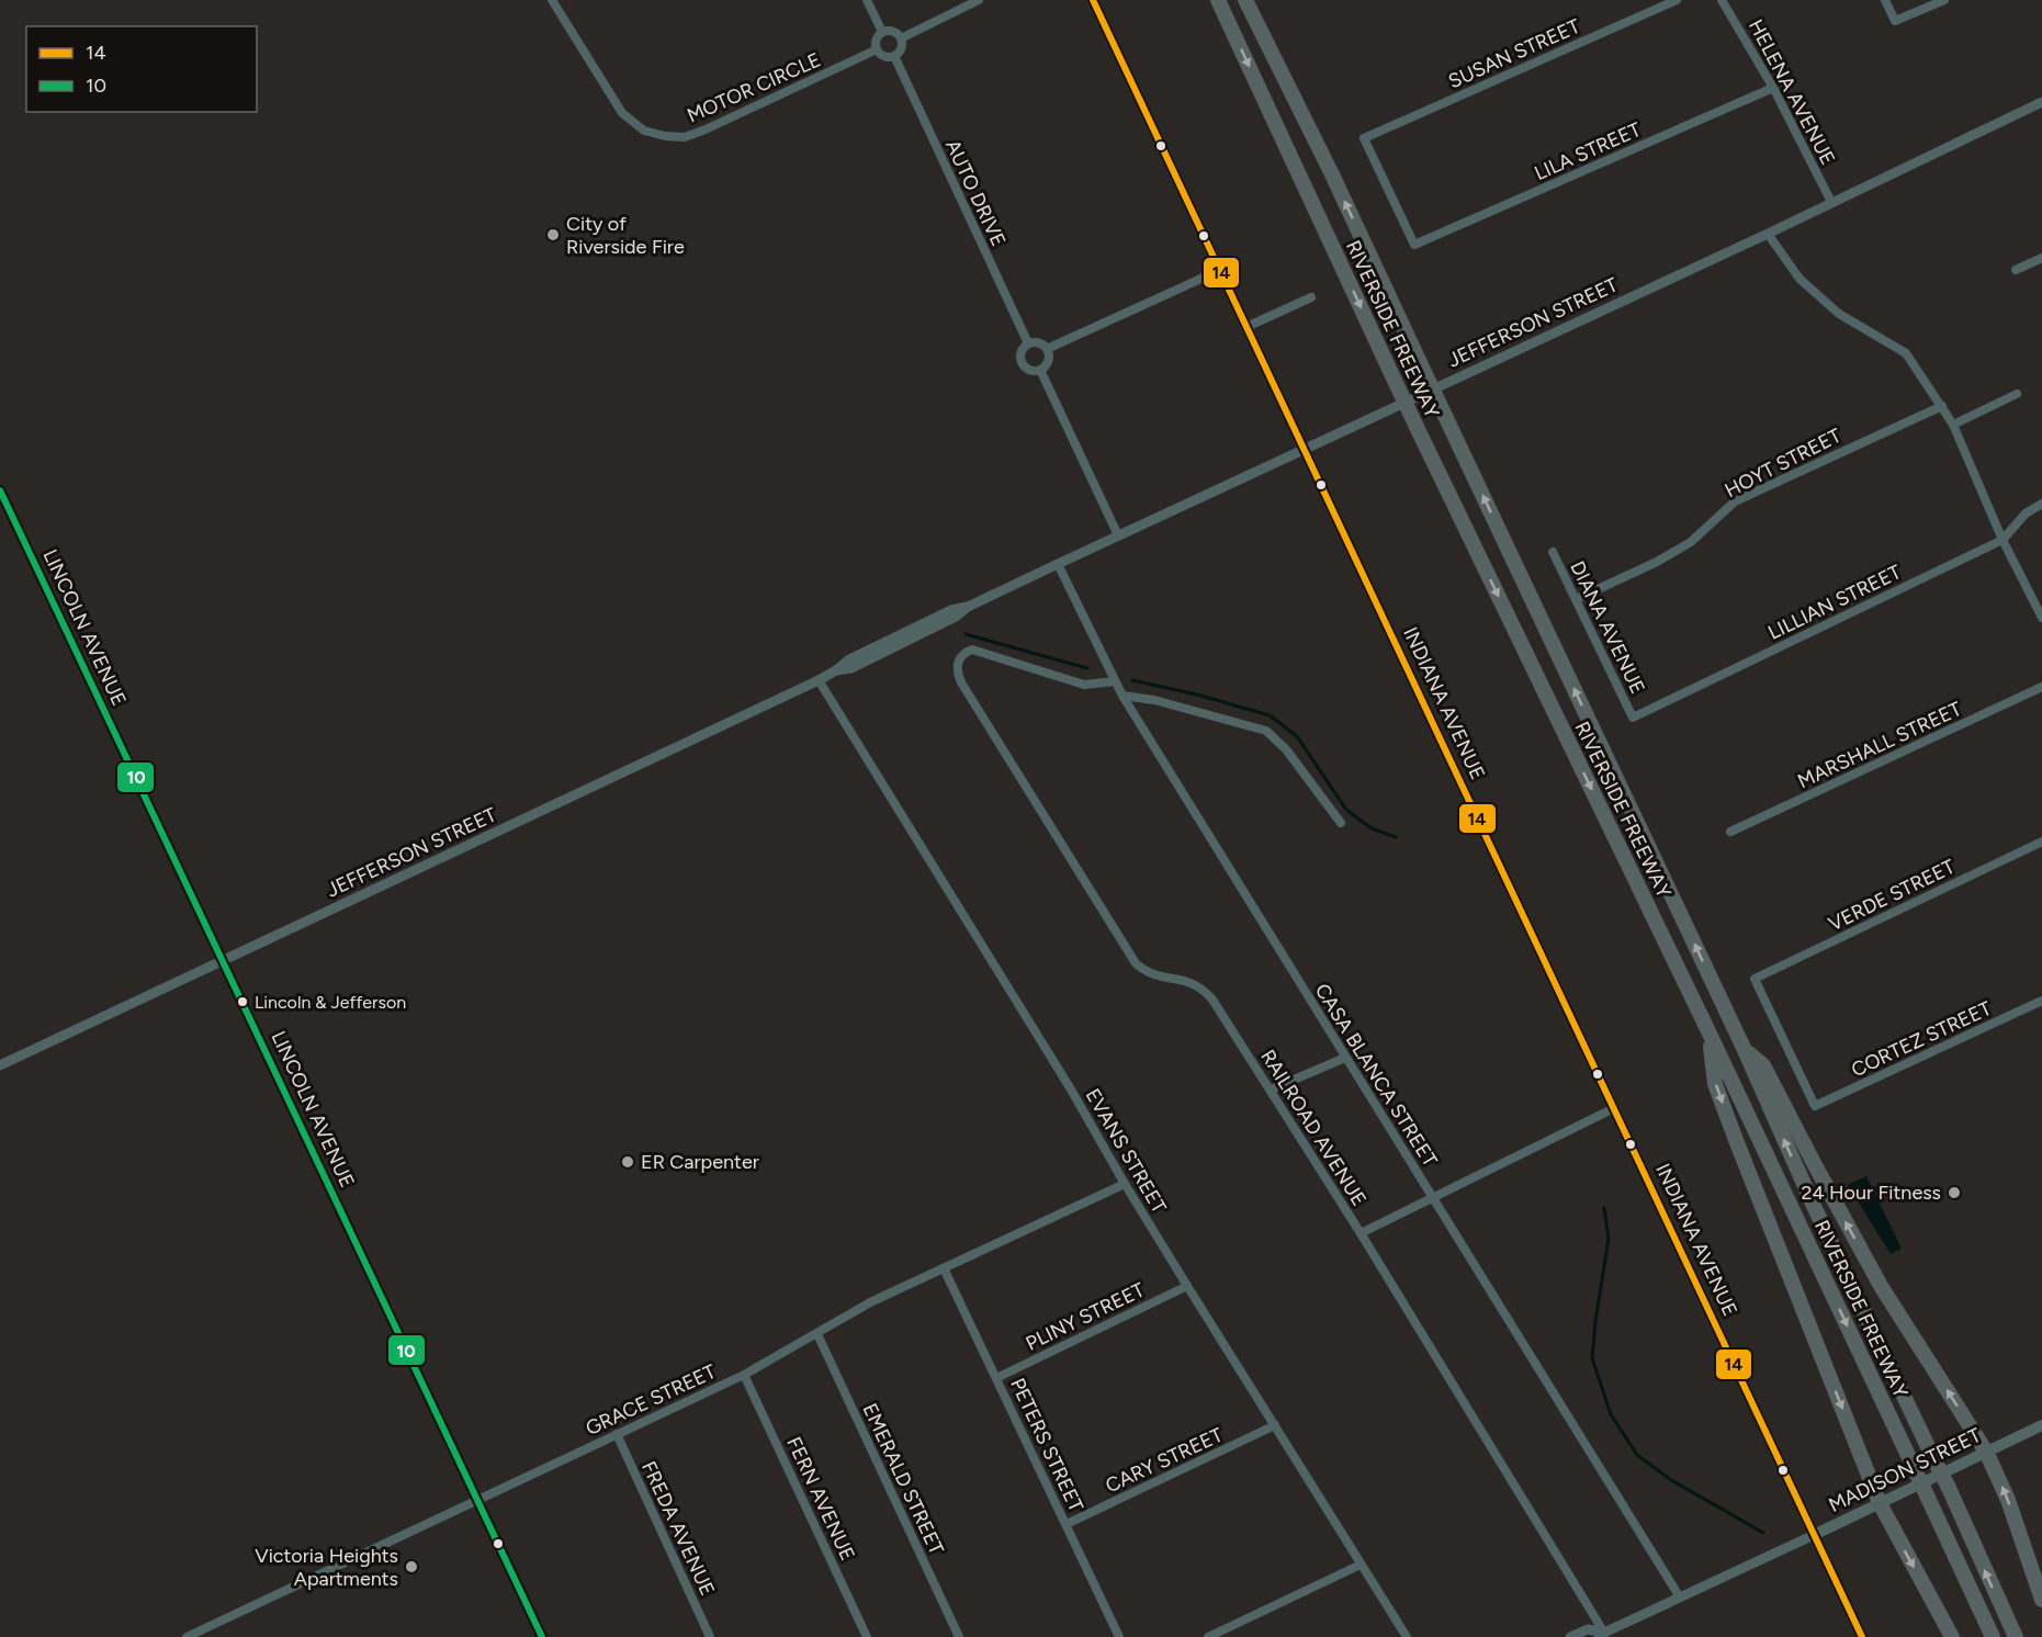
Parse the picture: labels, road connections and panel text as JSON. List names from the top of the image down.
{
  "streets": {
    "highway": ["RIVERSIDE FREEWAY"],
    "main road": ["INDIANA AVENUE", "MADISON STREET"],
    "street": [
      "SUSAN STREET",
      "MOTOR CIRCLE",
      "HELENA AVENUE",
      "LILA STREET",
      "AUTO DRIVE",
      "JEFFERSON STREET",
      "HOYT STREET",
      "LILLIAN STREET",
      "LINCOLN AVENUE",
      "DIANA AVENUE",
      "MARSHALL STREET",
      "VERDE STREET",
      "CORTEZ STREET",
      "CASA BLANCA STREET",
      "RAILROAD AVENUE",
      "EVANS STREET",
      "PLINY STREET",
      "GRACE STREET",
      "PETERS STREET",
      "CARY STREET",
      "EMERALD STREET",
      "FERN AVENUE",
      "FREDA AVENUE"
    ]
  },
  "crossings": [
    ["SUSAN STREET", "LILA STREET"],
    ["MOTOR CIRCLE", "AUTO DRIVE"],
    ["HELENA AVENUE", "LILA STREET"],
    ["HELENA AVENUE", "JEFFERSON STREET"],
    ["AUTO DRIVE", "JEFFERSON STREET"],
    ["JEFFERSON STREET", "LINCOLN AVENUE"],
    ["JEFFERSON STREET", "INDIANA AVENUE"],
    ["JEFFERSON STREET", "CASA BLANCA STREET"],
    ["JEFFERSON STREET", "EVANS STREET"],
    ["HOYT STREET", "DIANA AVENUE"],
    ["LILLIAN STREET", "DIANA AVENUE"],
    ["LINCOLN AVENUE", "GRACE STREET"],
    ["INDIANA AVENUE", "MADISON STREET"],
    ["VERDE STREET", "CORTEZ STREET"],
    ["CASA BLANCA STREET", "RAILROAD AVENUE"],
    ["CASA BLANCA STREET", "MADISON STREET"],
    ["RAILROAD AVENUE", "MADISON STREET"],
    ["EVANS STREET", "PLINY STREET"],
    ["EVANS STREET", "GRACE STREET"],
    ["EVANS STREET", "CARY STREET"],
    ["PLINY STREET", "PETERS STREET"],
    ["GRACE STREET", "PETERS STREET"],
    ["GRACE STREET", "EMERALD STREET"],
    ["GRACE STREET", "FERN AVENUE"],
    ["GRACE STREET", "FREDA AVENUE"],
    ["PETERS STREET", "CARY STREET"]
  ],
  "places": [
    "City of Riverside Fire",
    "Lincoln & Jefferson",
    "ER Carpenter",
    "24 Hour Fitness",
    "Victoria Heights Apartments"
  ],
  "lines": ["transit line 14", "transit line 10"],
  "legend": ["14", "10"]
}
